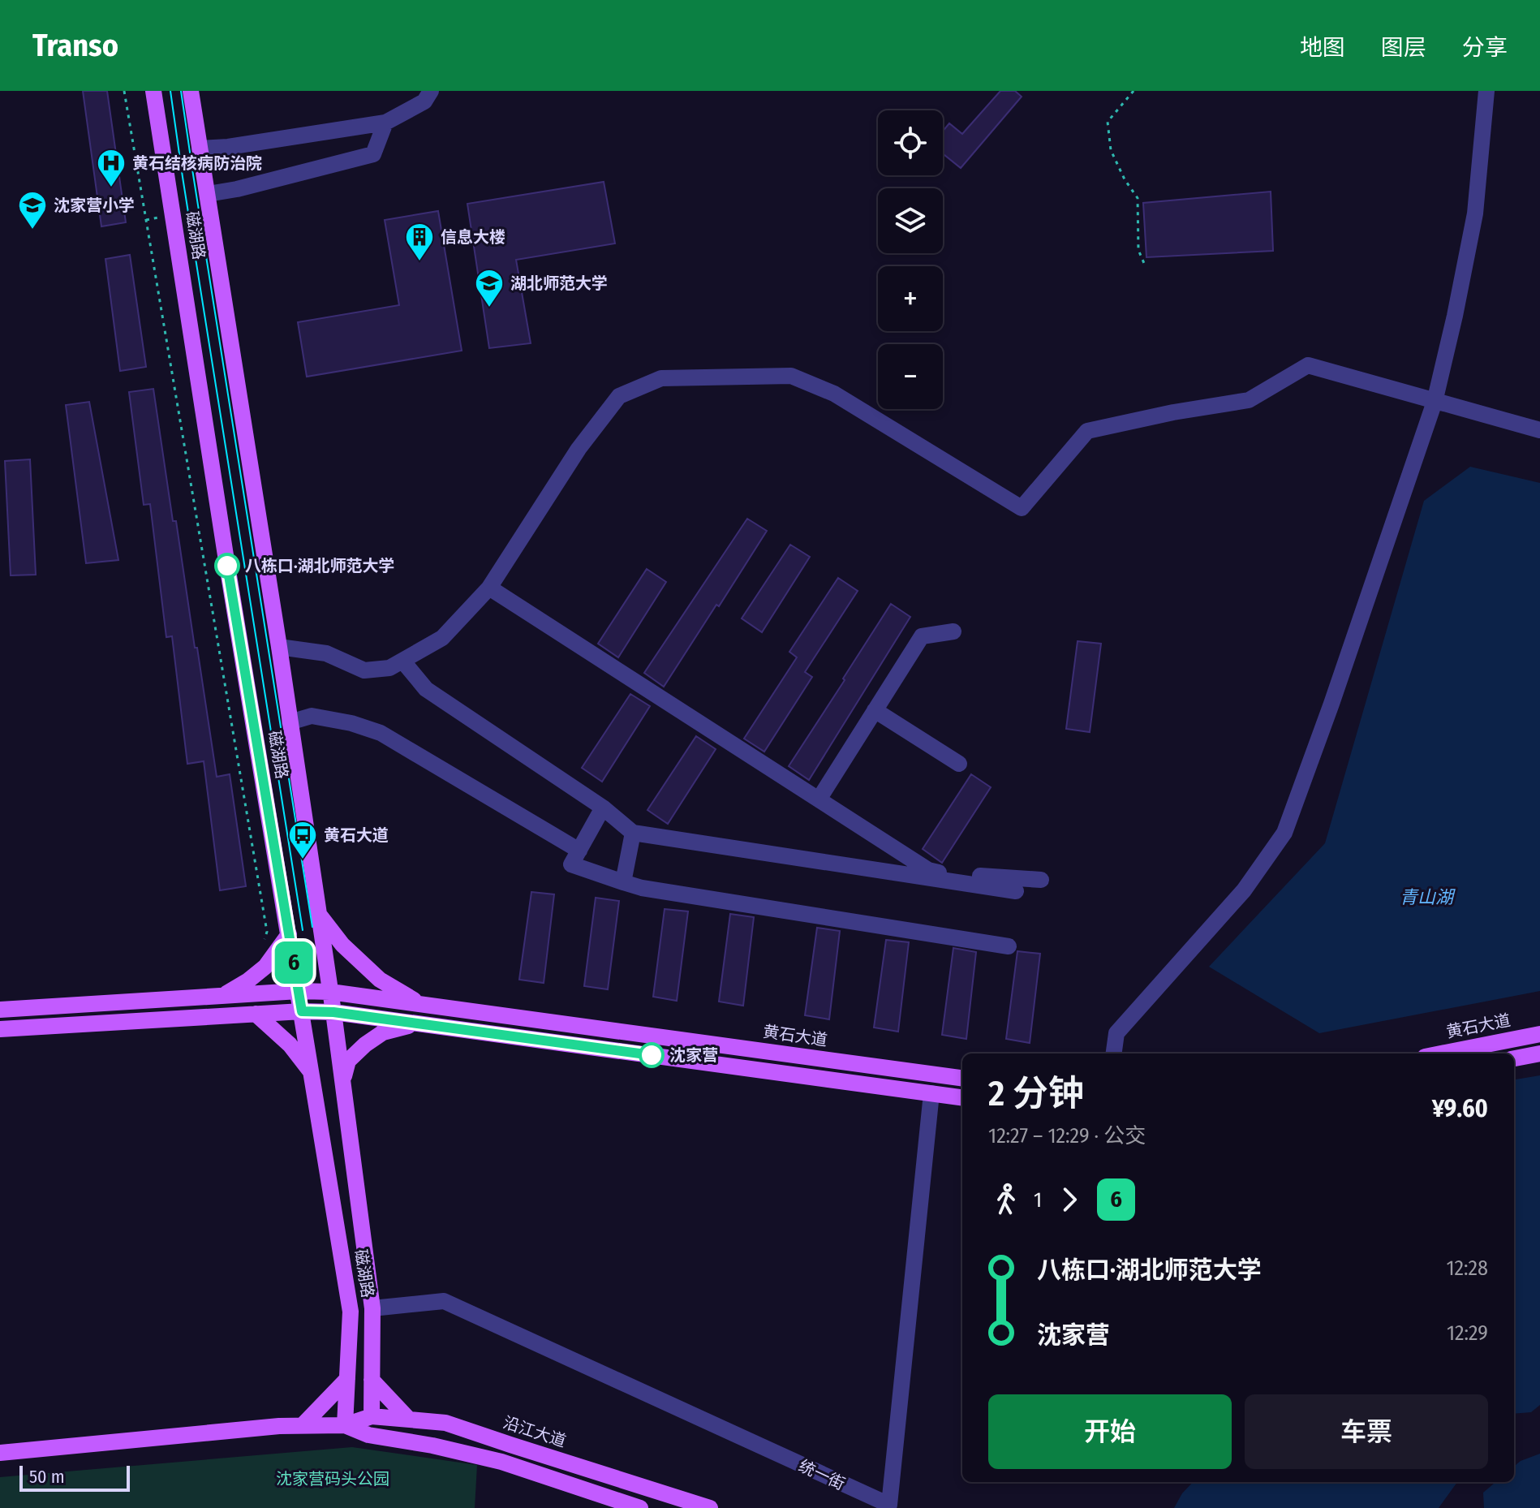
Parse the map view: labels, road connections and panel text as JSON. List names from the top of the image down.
{
  "streets": {
    "main road": ["磁湖路", "黄石大道", "沿江大道"],
    "street": ["统一街"]
  },
  "crossings": [
    ["磁湖路", "黄石大道"],
    ["磁湖路", "沿江大道"],
    ["磁湖路", "统一街"]
  ],
  "water": ["青山湖"],
  "parks": ["沈家营码头公园"],
  "places": {
    "hospital": ["黄石结核病防治院"],
    "school or university": ["沈家营小学", "湖北师范大学"],
    "building": ["信息大楼"],
    "other": ["八栋口·湖北师范大学", "沈家营"],
    "bus stop": ["黄石大道"]
  },
  "lines": ["bus line 6"],
  "scale_bar": "50 m",
  "page": {
    "header": "Transo",
    "nav": ["地图", "图层", "分享"],
    "on_map": "6",
    "map_buttons": ["+", "−"],
    "heading": ["2 分钟", "12:27 – 12:29 · 公交", "¥9.60"],
    "legs": ["1", "6"],
    "list": [
      {
        "name": "八栋口·湖北师范大学",
        "value": "12:28"
      },
      {
        "name": "沈家营",
        "value": "12:29"
      }
    ],
    "buttons": ["开始", "车票"],
    "scale": "50 m"
  }
}
